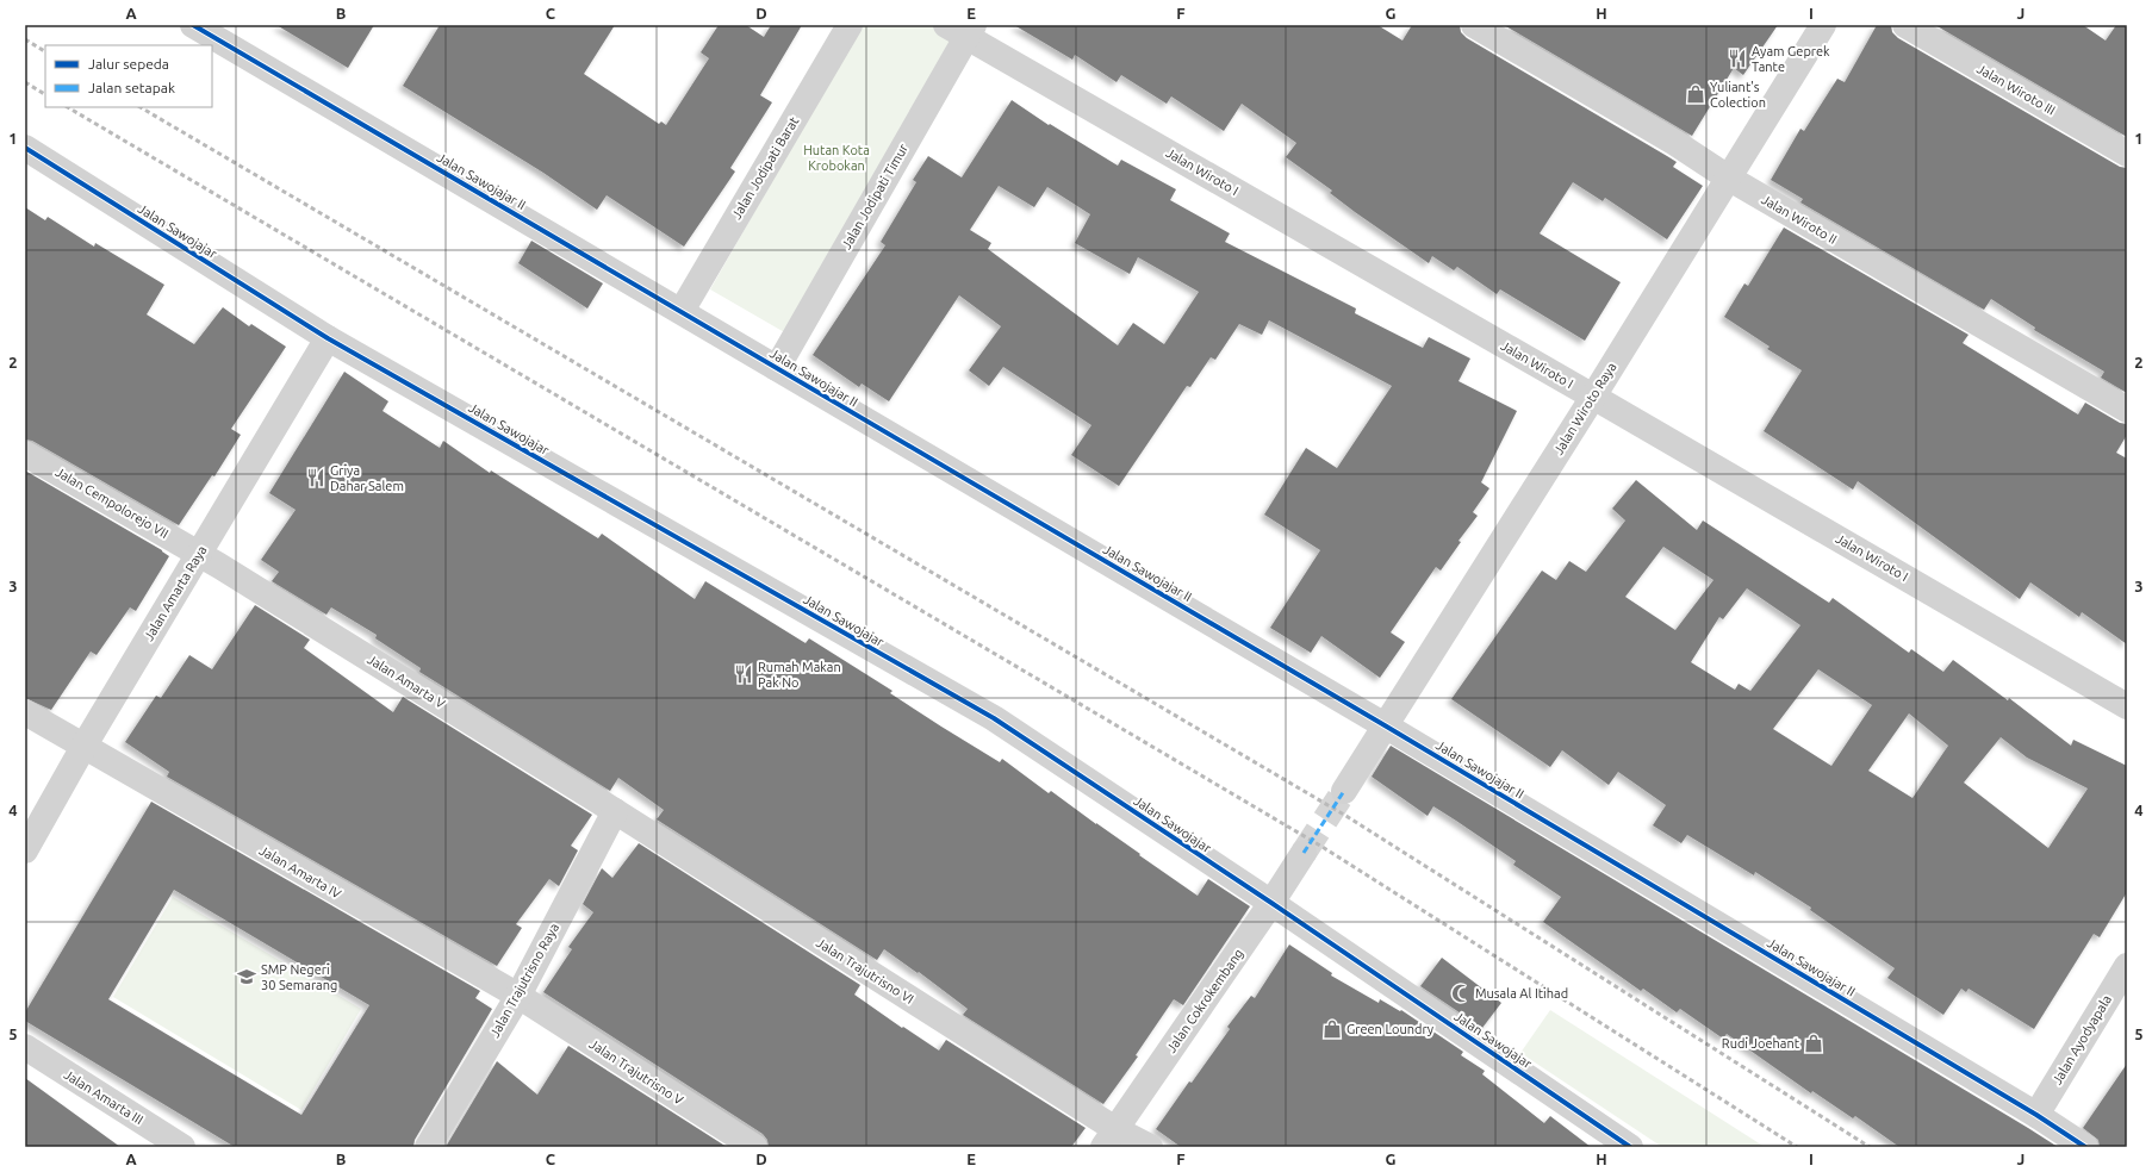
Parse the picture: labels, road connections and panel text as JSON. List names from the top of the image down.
{
  "streets": {
    "street": [
      "Jalan Wiroto III",
      "Jalan Jodipati Barat",
      "Jalan Wiroto I",
      "Jalan Sawojajar II",
      "Jalan Jodipati Timur",
      "Jalan Wiroto II",
      "Jalan Sawojajar",
      "Jalan Wiroto Raya",
      "Jalan Cempolorejo VII",
      "Jalan Amarta Raya",
      "Jalan Amarta V",
      "Jalan Amarta IV",
      "Jalan Trajutrisno VI",
      "Jalan Trajutrisno Raya",
      "Jalan Cokrokembang",
      "Jalan Ayodyapala",
      "Jalan Trajutrisno V",
      "Jalan Amarta III"
    ]
  },
  "crossings": [
    ["Jalan Jodipati Barat", "Jalan Sawojajar II"],
    ["Jalan Wiroto I", "Jalan Jodipati Timur"],
    ["Jalan Wiroto I", "Jalan Wiroto Raya"],
    ["Jalan Sawojajar II", "Jalan Jodipati Timur"],
    ["Jalan Sawojajar II", "Jalan Wiroto Raya"],
    ["Jalan Sawojajar II", "Jalan Ayodyapala"],
    ["Jalan Wiroto II", "Jalan Wiroto Raya"],
    ["Jalan Sawojajar", "Jalan Amarta Raya"],
    ["Jalan Sawojajar", "Jalan Cokrokembang"],
    ["Jalan Cempolorejo VII", "Jalan Amarta Raya"],
    ["Jalan Cempolorejo VII", "Jalan Amarta V"],
    ["Jalan Amarta Raya", "Jalan Amarta V"],
    ["Jalan Amarta Raya", "Jalan Amarta IV"],
    ["Jalan Amarta V", "Jalan Trajutrisno VI"],
    ["Jalan Amarta V", "Jalan Trajutrisno Raya"],
    ["Jalan Amarta IV", "Jalan Trajutrisno Raya"],
    ["Jalan Amarta IV", "Jalan Trajutrisno V"],
    ["Jalan Trajutrisno VI", "Jalan Trajutrisno Raya"],
    ["Jalan Trajutrisno VI", "Jalan Cokrokembang"],
    ["Jalan Trajutrisno Raya", "Jalan Trajutrisno V"]
  ],
  "parks": ["Hutan Kota Krobokan"],
  "places": {
    "restaurant": ["Ayam Geprek Tante", "Griya Dahar Salem", "Rumah Makan Pak No"],
    "shop": ["Yuliant's Colection", "Green Loundry", "Rudi Joehant"],
    "school or university": ["SMP Negeri 30 Semarang"],
    "mosque": ["Musala Al Itihad"]
  },
  "legend": ["Jalur sepeda", "Jalan setapak"],
  "grid": {
    "columns": [
      "A",
      "B",
      "C",
      "D",
      "E",
      "F",
      "G",
      "H",
      "I",
      "J"
    ],
    "rows": [
      "1",
      "2",
      "3",
      "4",
      "5"
    ]
  }
}
